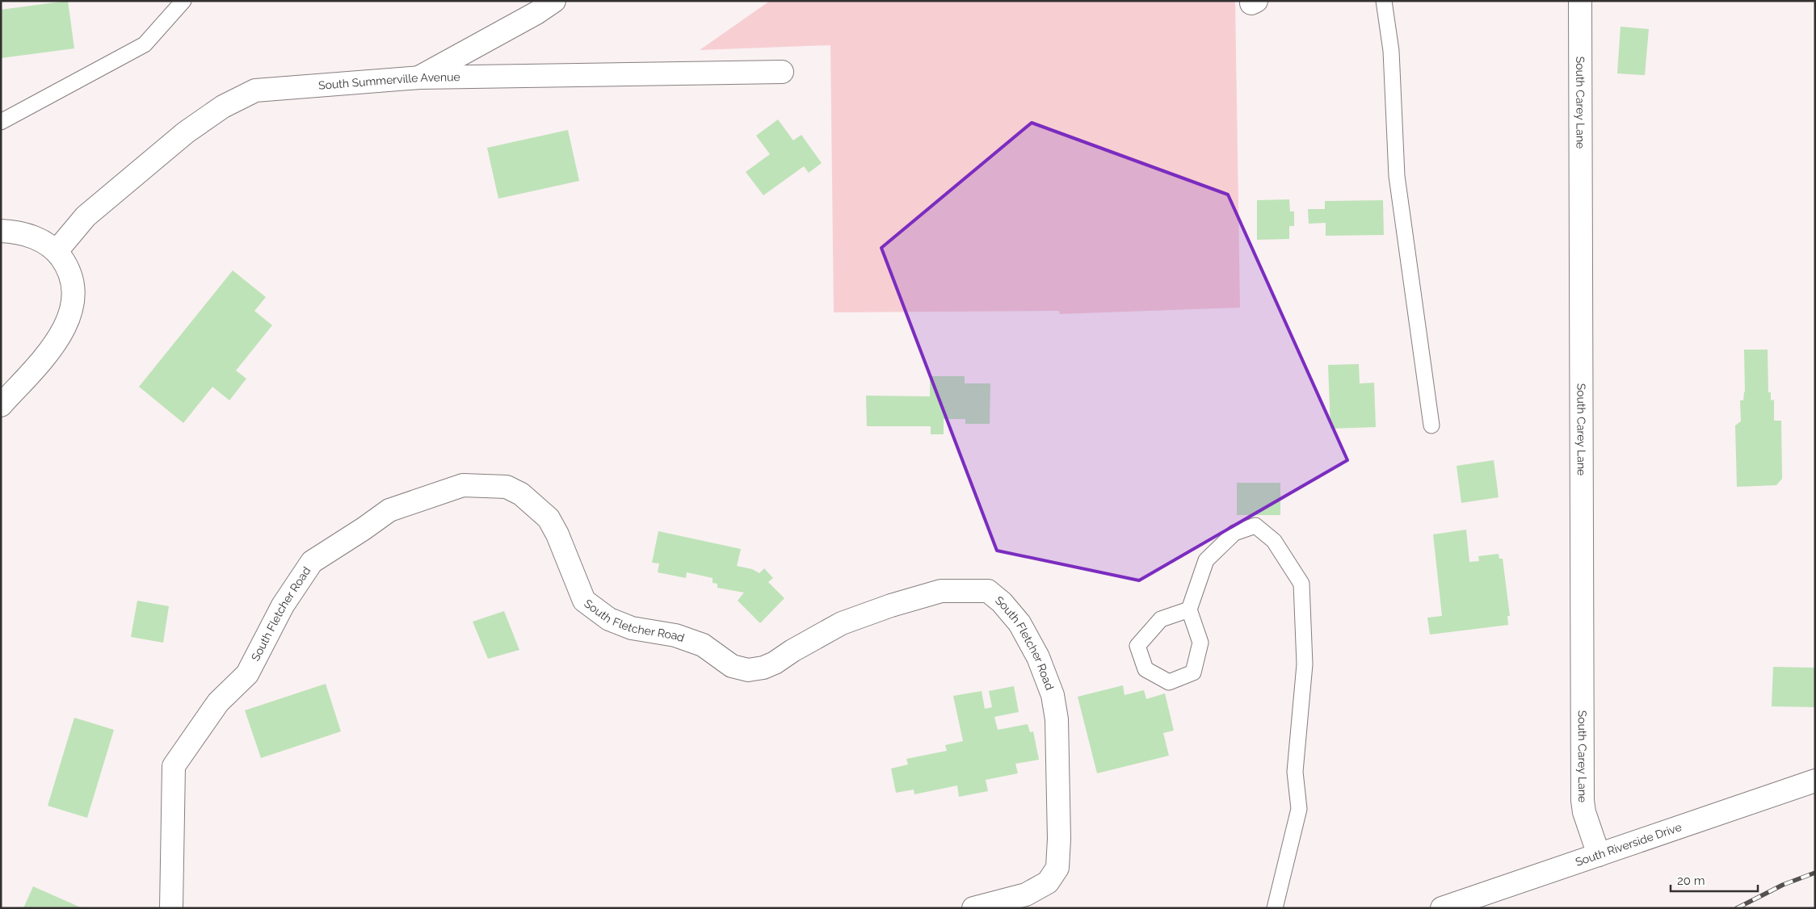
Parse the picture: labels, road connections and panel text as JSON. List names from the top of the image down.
{
  "streets": {
    "street": [
      "South Summerville Avenue",
      "South Carey Lane",
      "South Fletcher Road",
      "South Riverside Drive"
    ]
  },
  "crossings": [
    ["South Carey Lane", "South Riverside Drive"]
  ],
  "scale_bar": "20 m"
}
